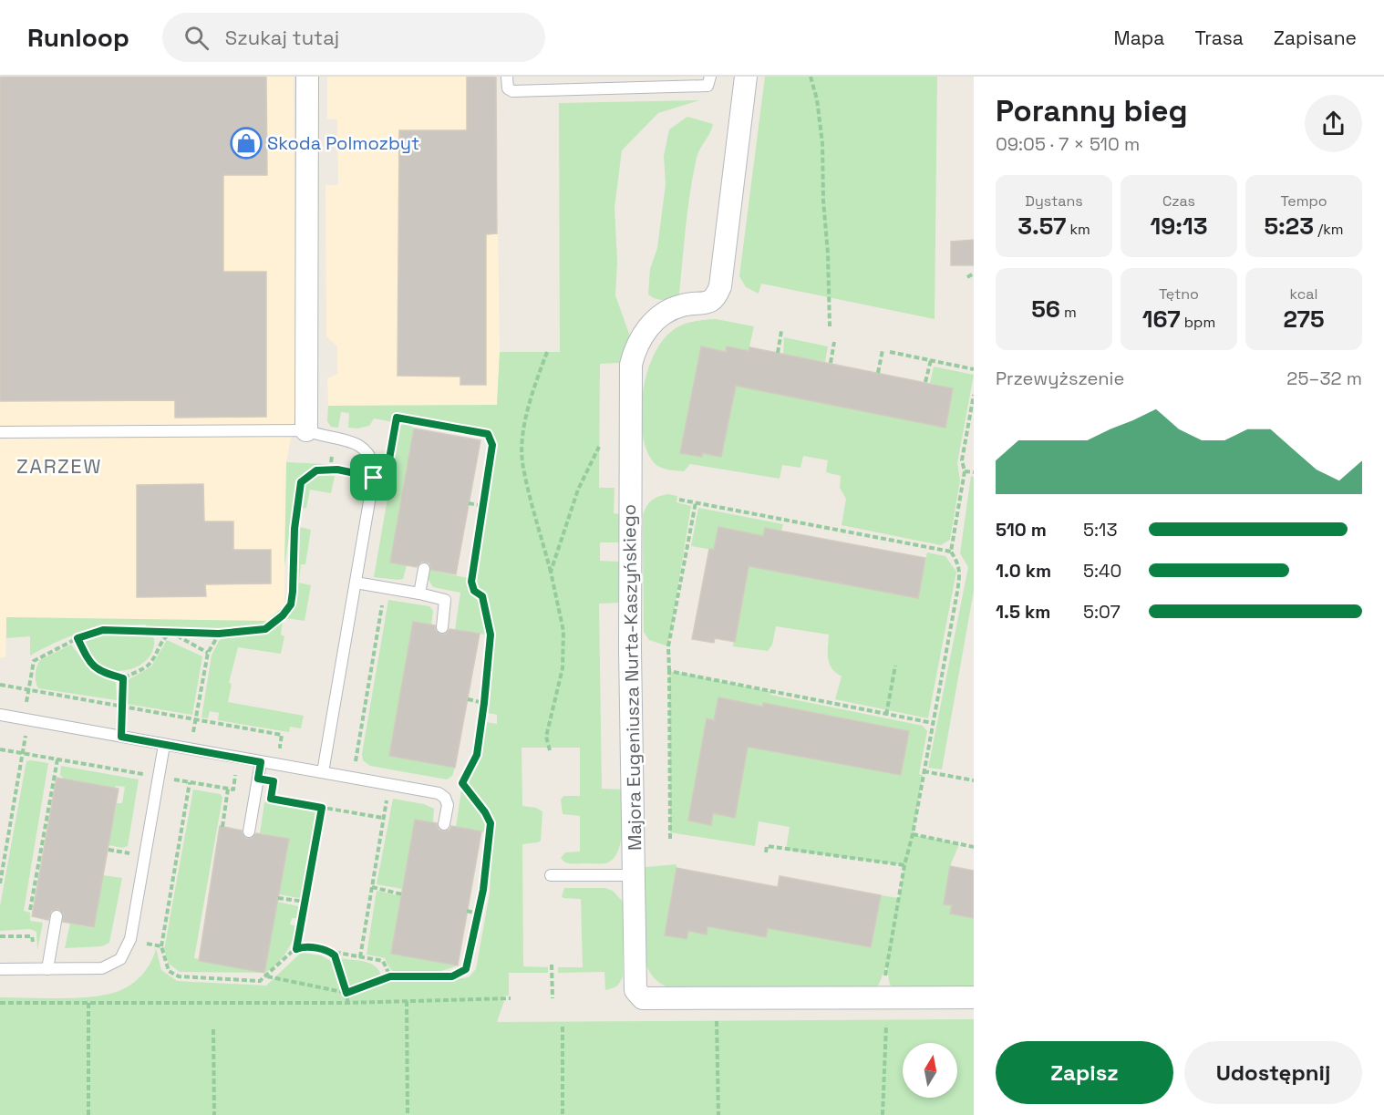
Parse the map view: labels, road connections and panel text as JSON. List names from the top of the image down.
{
  "streets": {
    "street": ["Majora Eugeniusza Nurta-Kaszyńskiego"]
  },
  "districts": ["ZARZEW"],
  "places": {
    "shop": ["Skoda Polmozbyt"]
  },
  "north": "top",
  "page": {
    "header": "Runloop",
    "search": "Szukaj tutaj",
    "nav": ["Mapa", "Trasa", "Zapisane"],
    "heading": ["Poranny bieg", "09:05 · 7 × 510 m"],
    "stats": [
      ["Dystans", "3.57 km"],
      ["Czas", "19:13"],
      ["Tempo", "5:23 /km"],
      ["56 m"],
      ["Tętno", "167 bpm"],
      ["kcal", "275"]
    ],
    "chart": ["Przewyższenie", "25–32 m"],
    "list": [
      {
        "name": "510 m",
        "note": "5:13"
      },
      {
        "name": "1.0 km",
        "note": "5:40"
      },
      {
        "name": "1.5 km",
        "note": "5:07"
      }
    ],
    "buttons": ["Zapisz", "Udostępnij"]
  }
}
